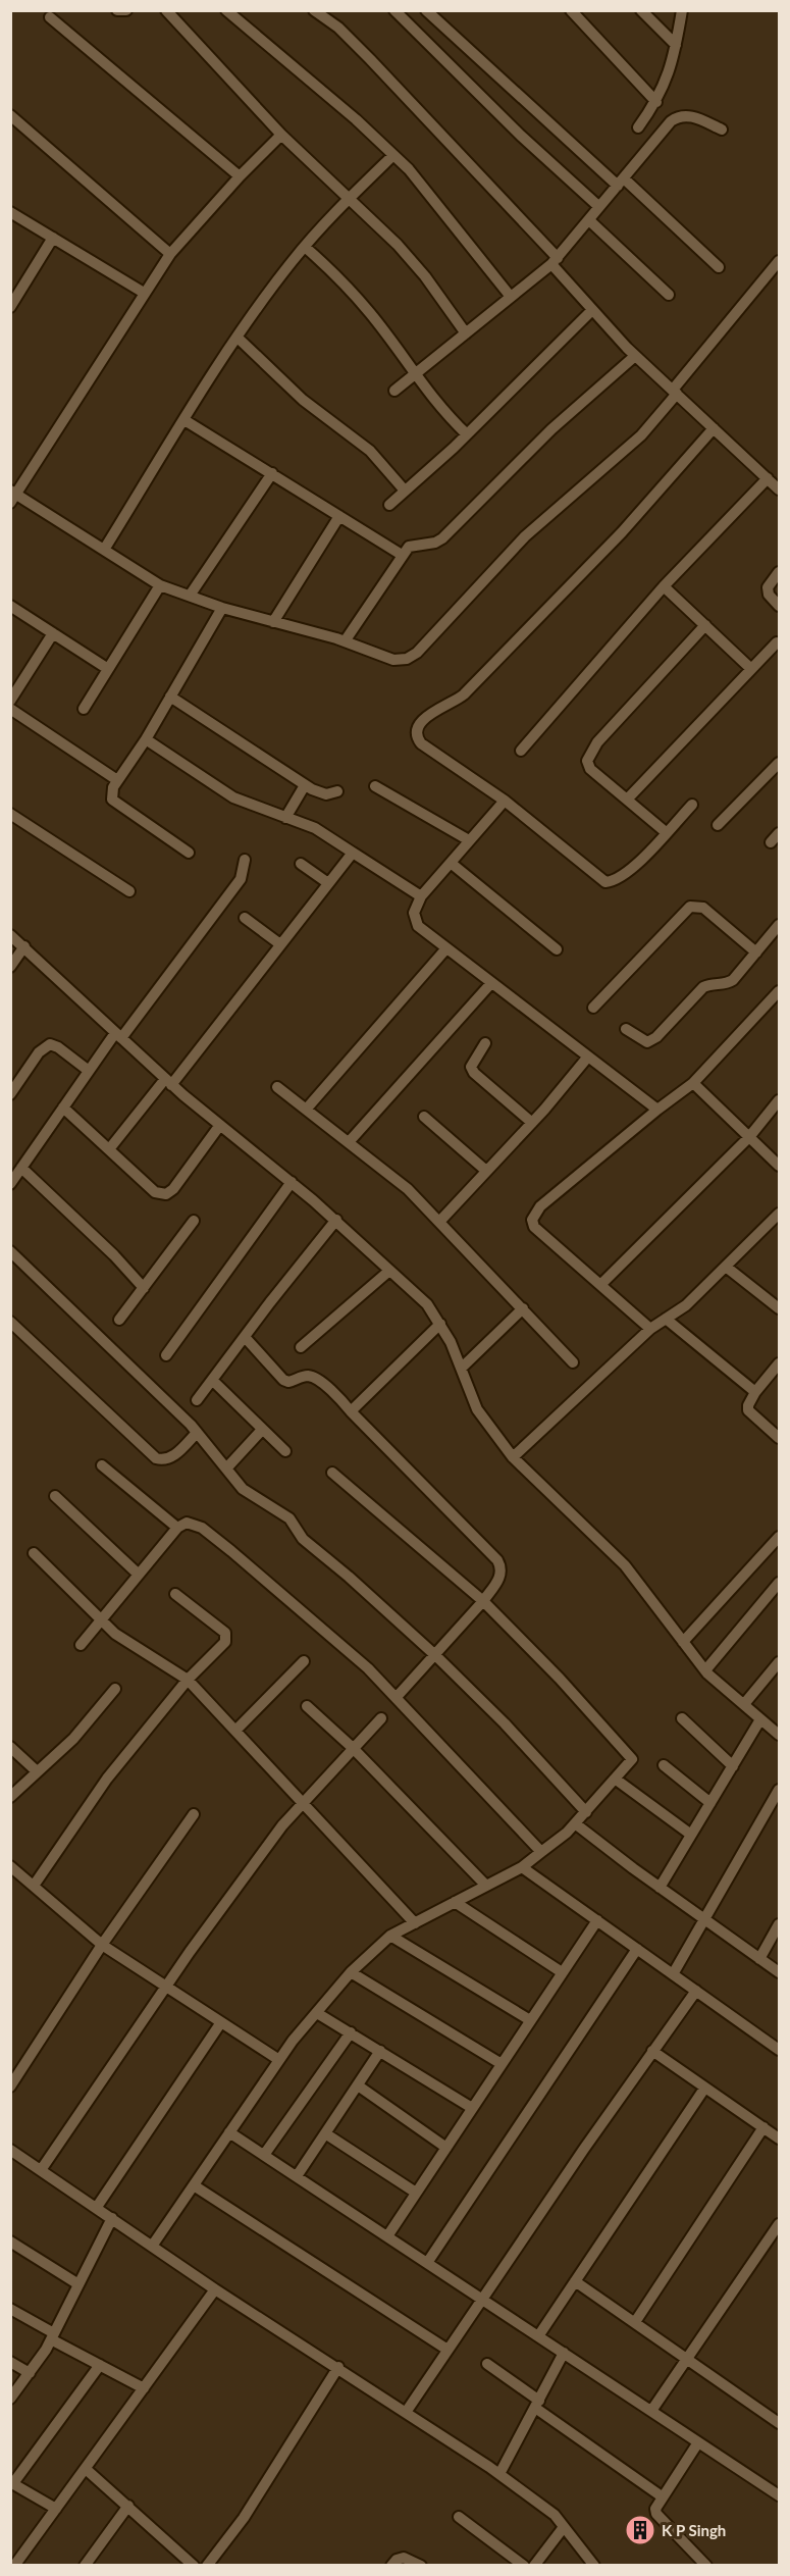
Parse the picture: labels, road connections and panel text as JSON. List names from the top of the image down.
{
  "places": {
    "building": ["K P Singh"]
  }
}
